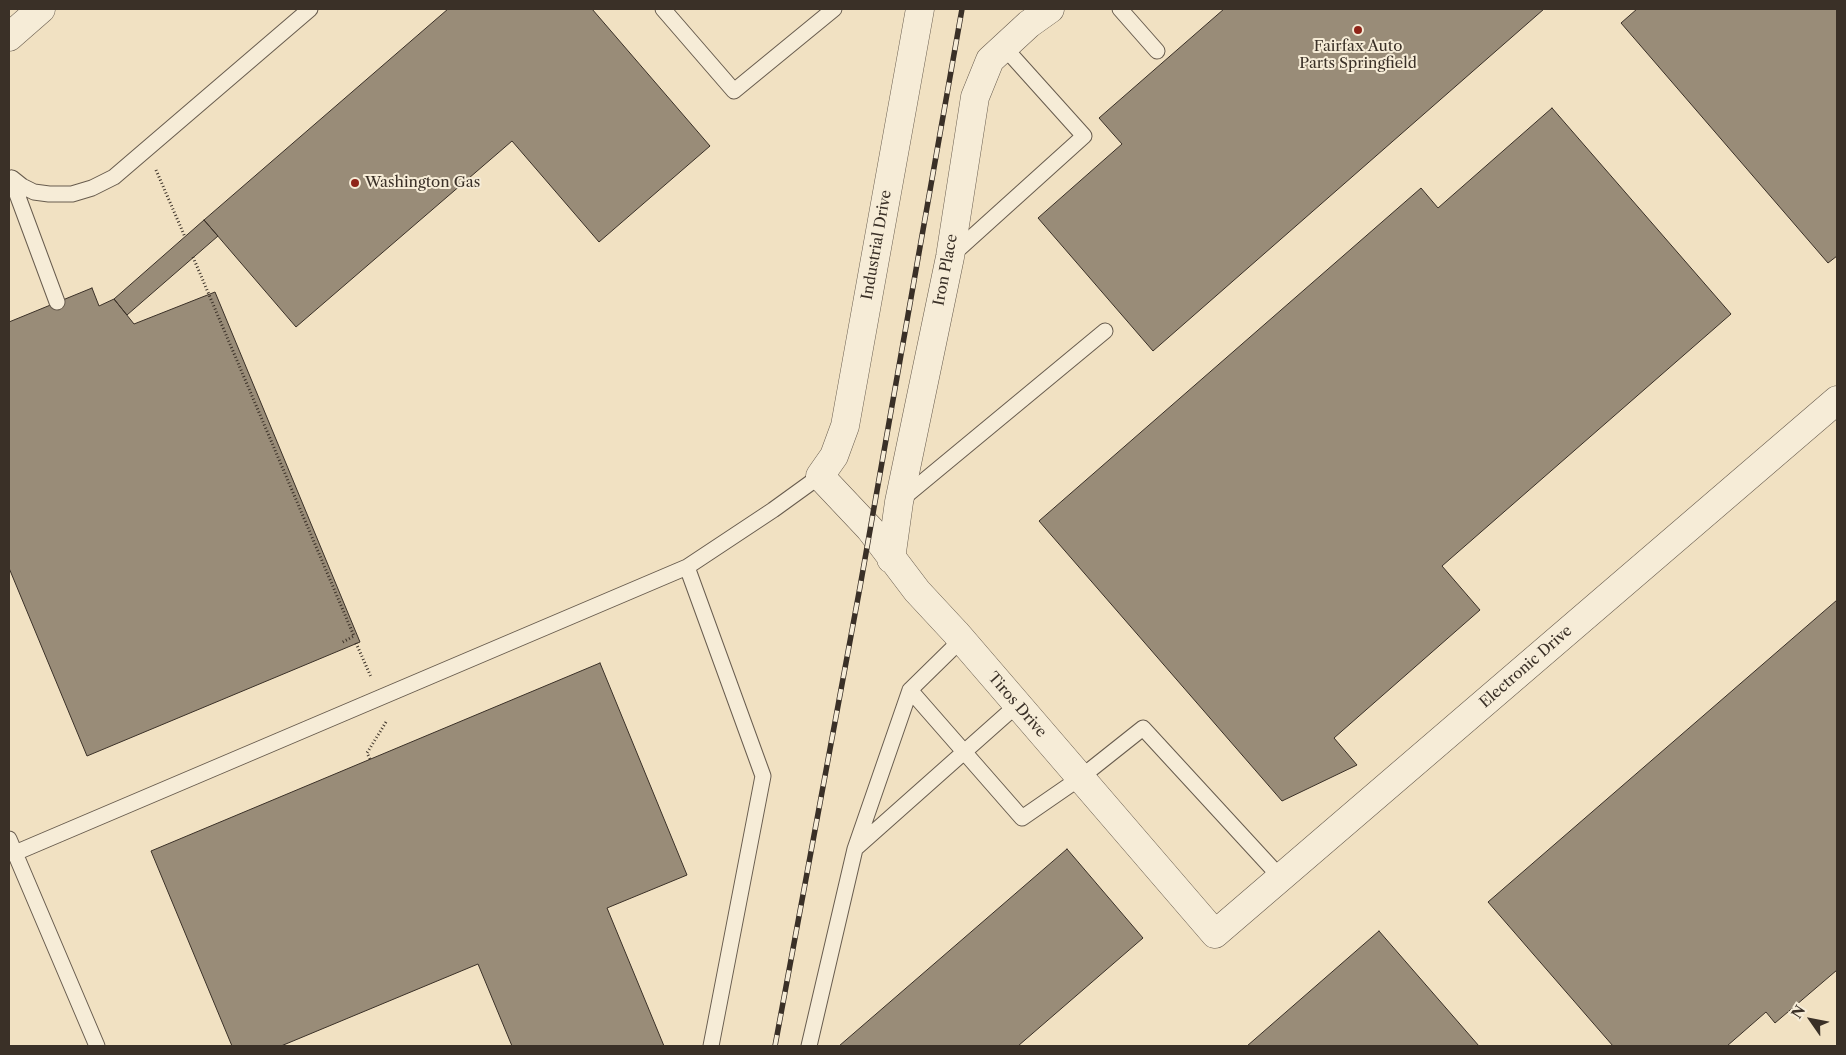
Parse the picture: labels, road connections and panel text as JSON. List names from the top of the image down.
{
  "streets": {
    "street": [
      "Industrial Drive",
      "Iron Place",
      "Electronic Drive",
      "Tiros Drive"
    ]
  },
  "crossings": [
    ["Industrial Drive", "Tiros Drive"],
    ["Iron Place", "Tiros Drive"],
    ["Electronic Drive", "Tiros Drive"]
  ],
  "places": ["Fairfax Auto Parts Springfield", "Washington Gas"],
  "north": "top left"
}
